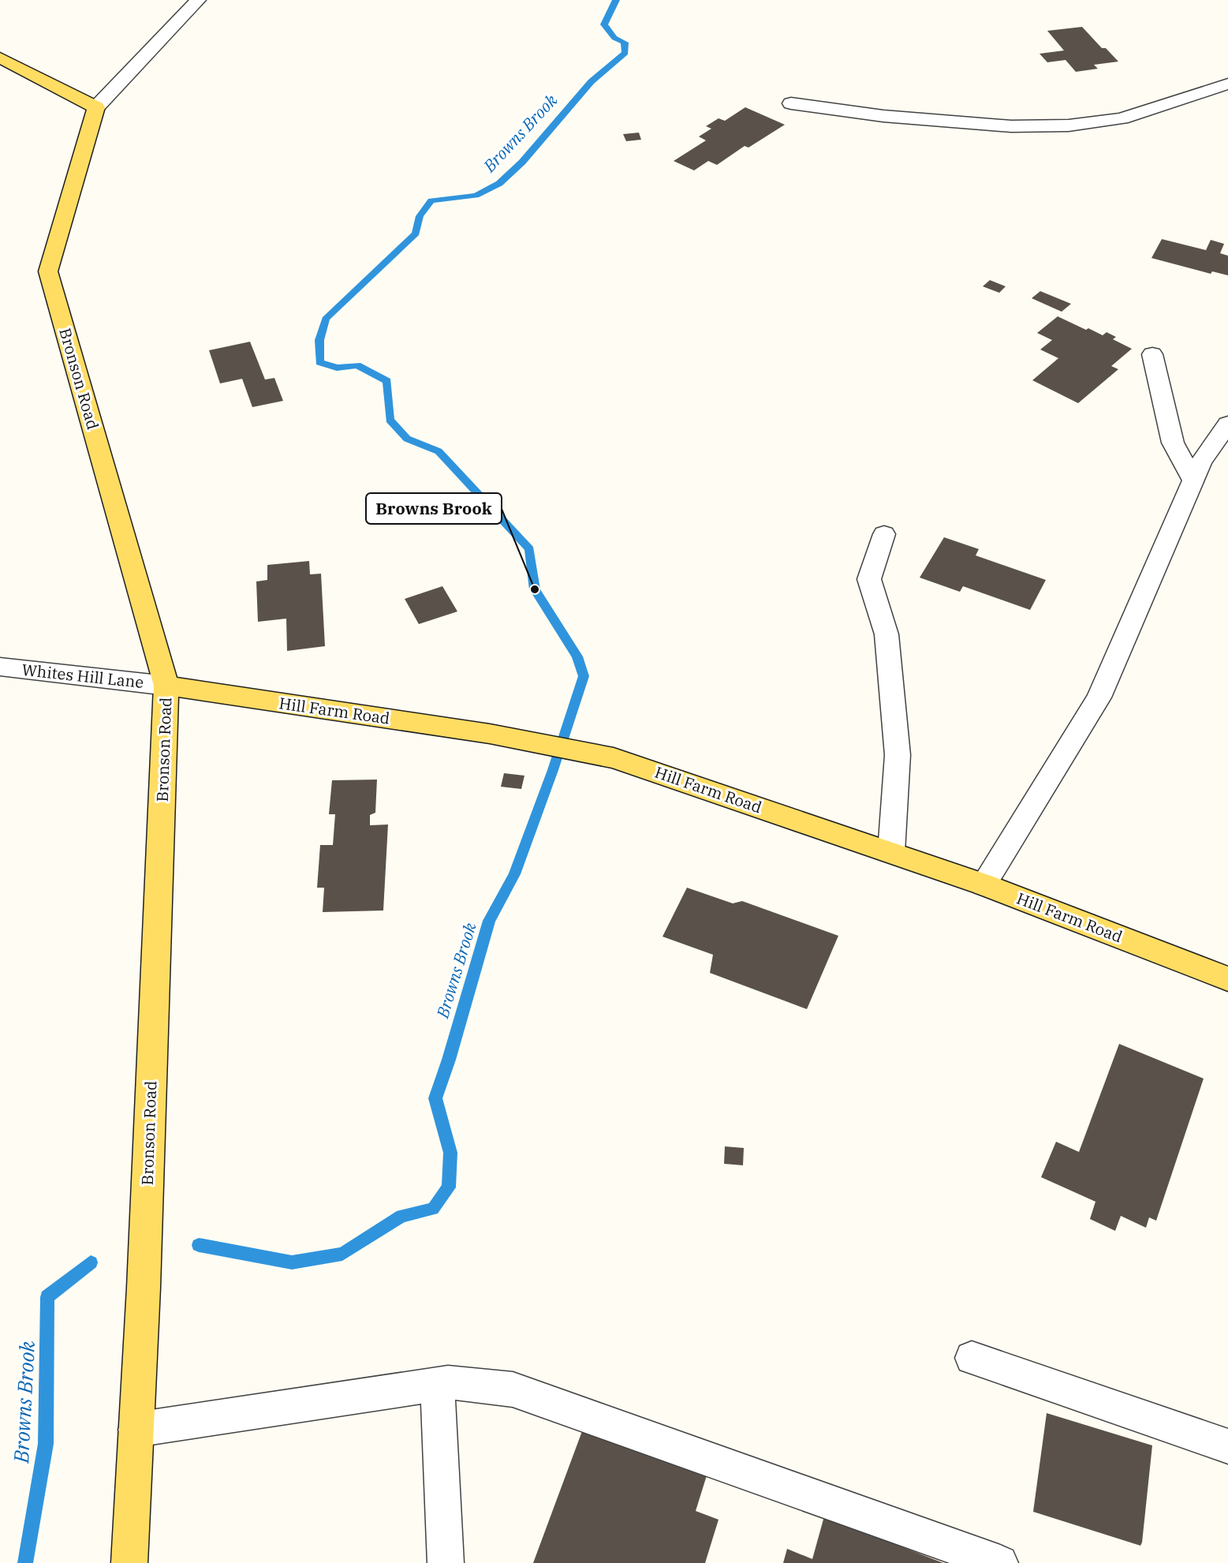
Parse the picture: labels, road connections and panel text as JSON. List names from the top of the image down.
{
  "streets": {
    "main road": ["Bronson Road", "Hill Farm Road"],
    "street": ["Whites Hill Lane"]
  },
  "crossings": [
    ["Bronson Road", "Whites Hill Lane"],
    ["Bronson Road", "Hill Farm Road"],
    ["Whites Hill Lane", "Hill Farm Road"]
  ],
  "water": ["Browns Brook"],
  "places": ["Browns Brook"]
}
